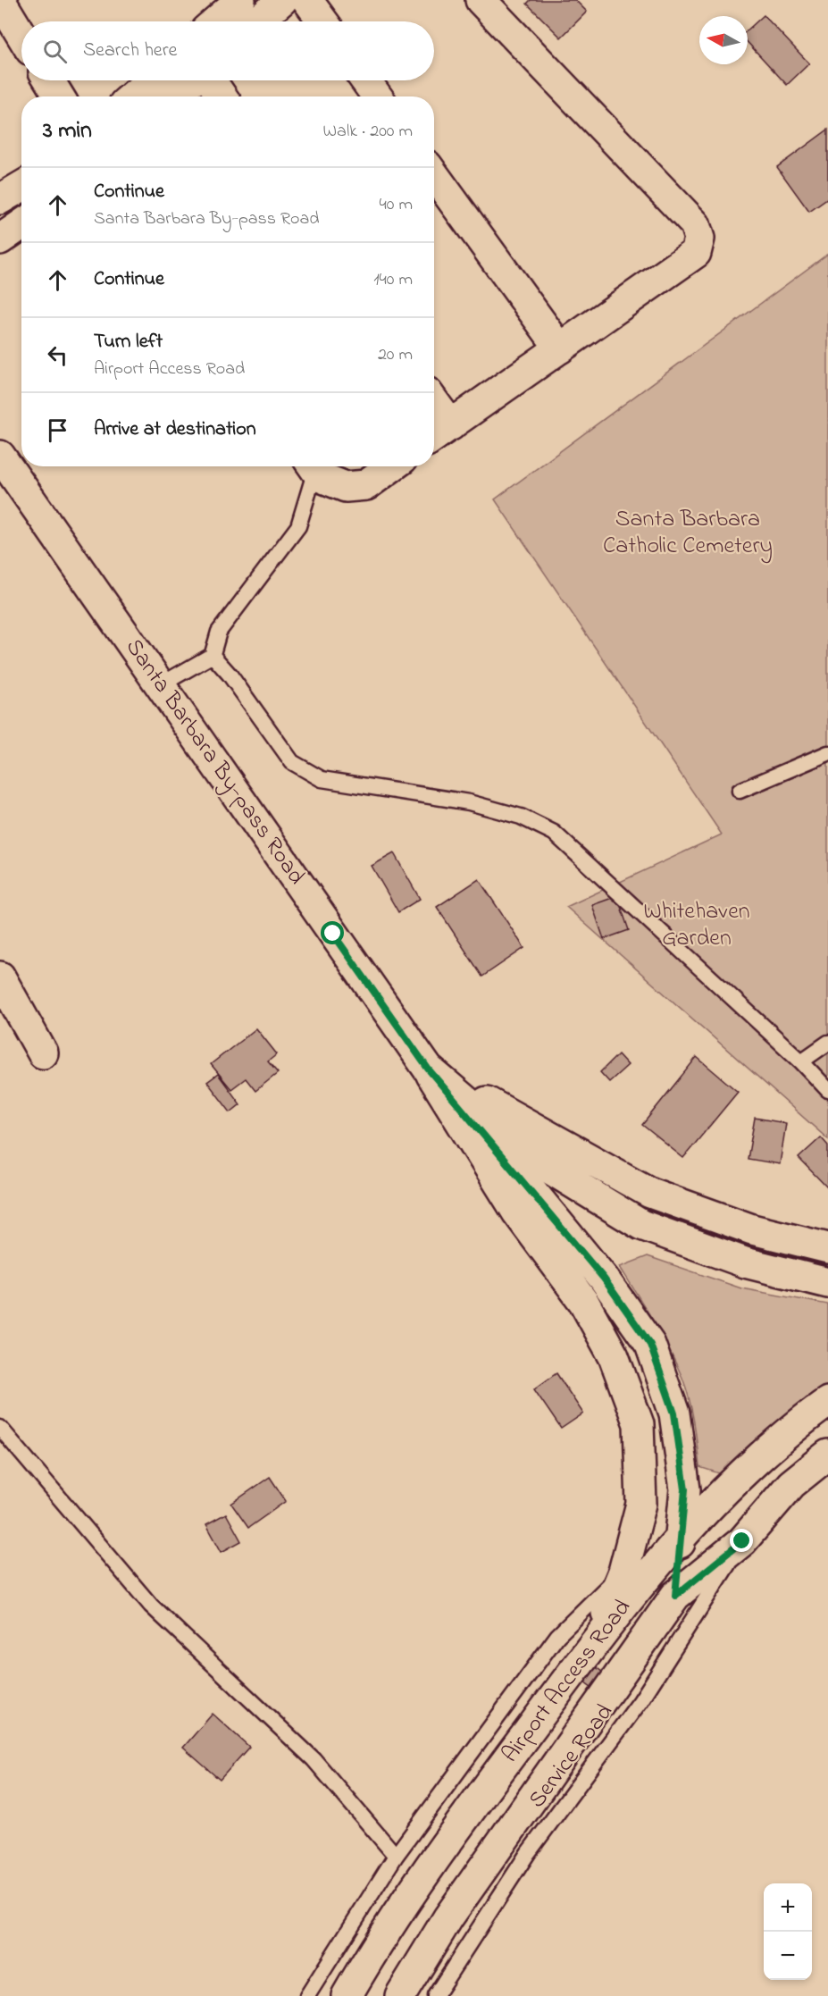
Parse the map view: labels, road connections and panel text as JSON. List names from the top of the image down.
{
  "streets": {
    "main road": ["Santa Barbara By-pass Road", "Airport Access Road"],
    "lane": ["Service Road"]
  },
  "crossings": [
    ["Airport Access Road", "Service Road"]
  ],
  "parks": ["Santa Barbara Catholic Cemetery", "Whitehaven Garden"],
  "north": "left",
  "page": {
    "search": "Search here",
    "heading": ["3 min", "Walk · 200 m"],
    "list": [
      ["Continue", "Santa Barbara By-pass Road", "40 m"],
      ["Continue", "140 m"],
      ["Turn left", "Airport Access Road", "20 m"],
      "Arrive at destination"
    ],
    "map_buttons": ["+", "−"]
  }
}
